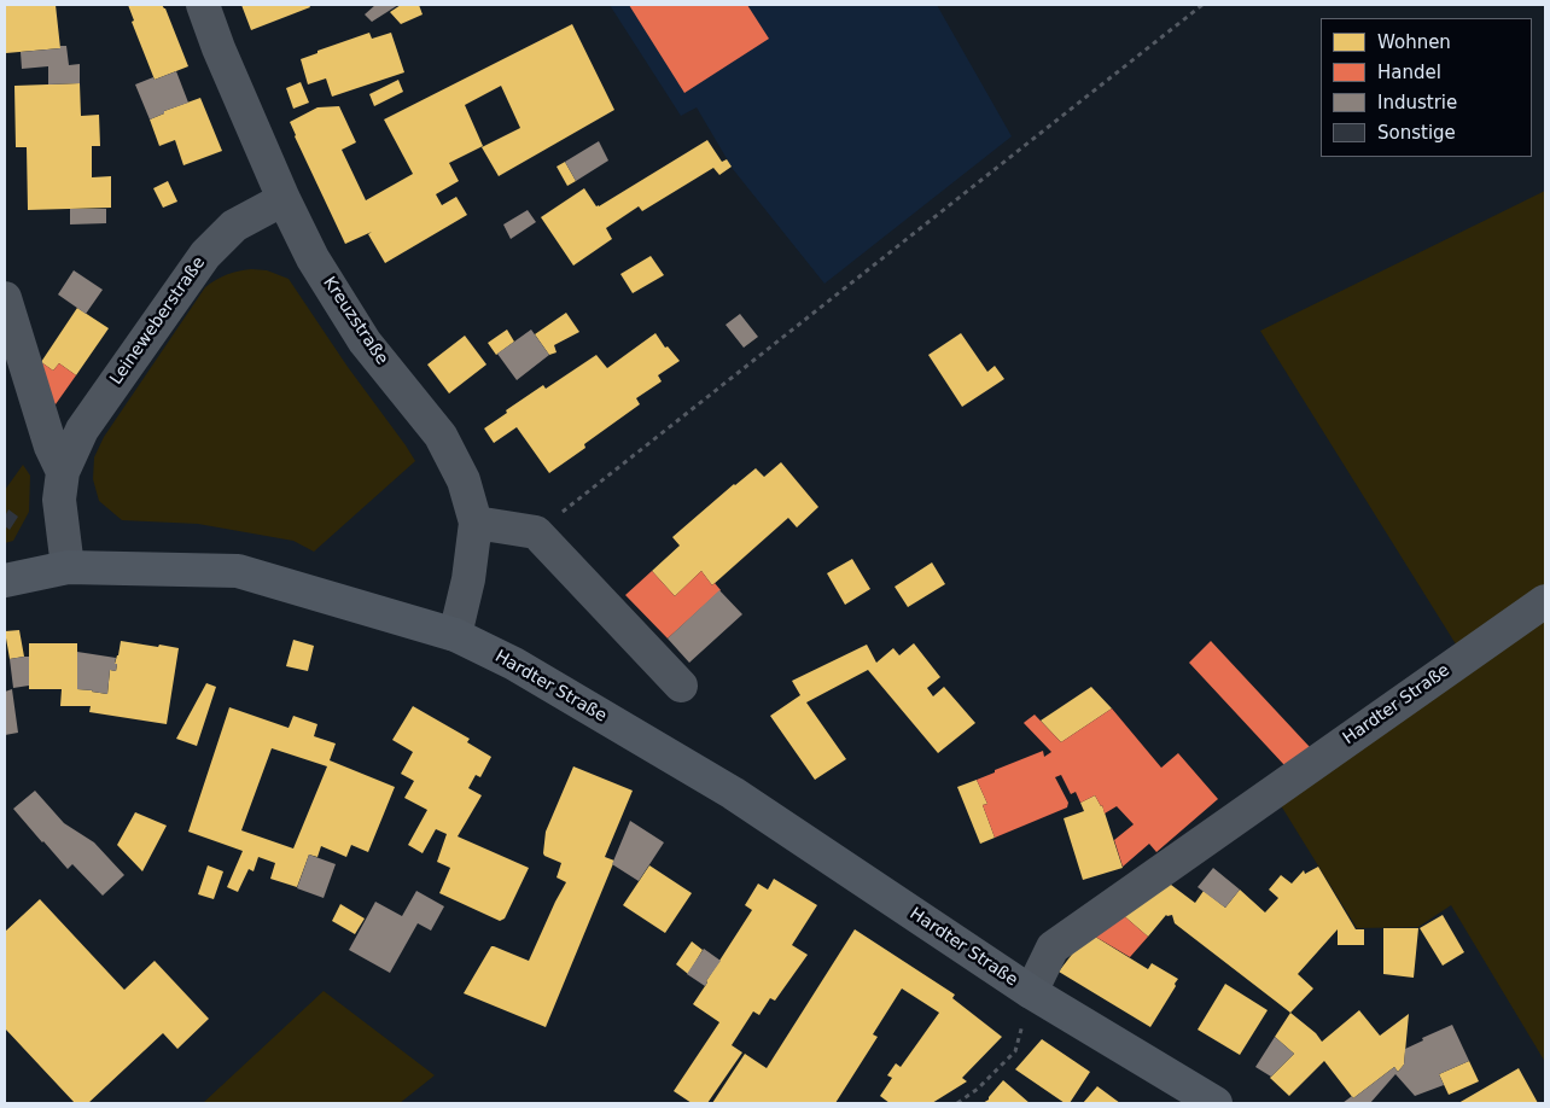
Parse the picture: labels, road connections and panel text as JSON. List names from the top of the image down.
{
  "streets": {
    "main road": ["Hardter Straße"],
    "street": ["Leineweberstraße", "Kreuzstraße"]
  },
  "crossings": [
    ["Leineweberstraße", "Kreuzstraße"],
    ["Leineweberstraße", "Hardter Straße"],
    ["Kreuzstraße", "Hardter Straße"]
  ],
  "legend": [
    "Wohnen",
    "Handel",
    "Industrie",
    "Sonstige"
  ]
}
